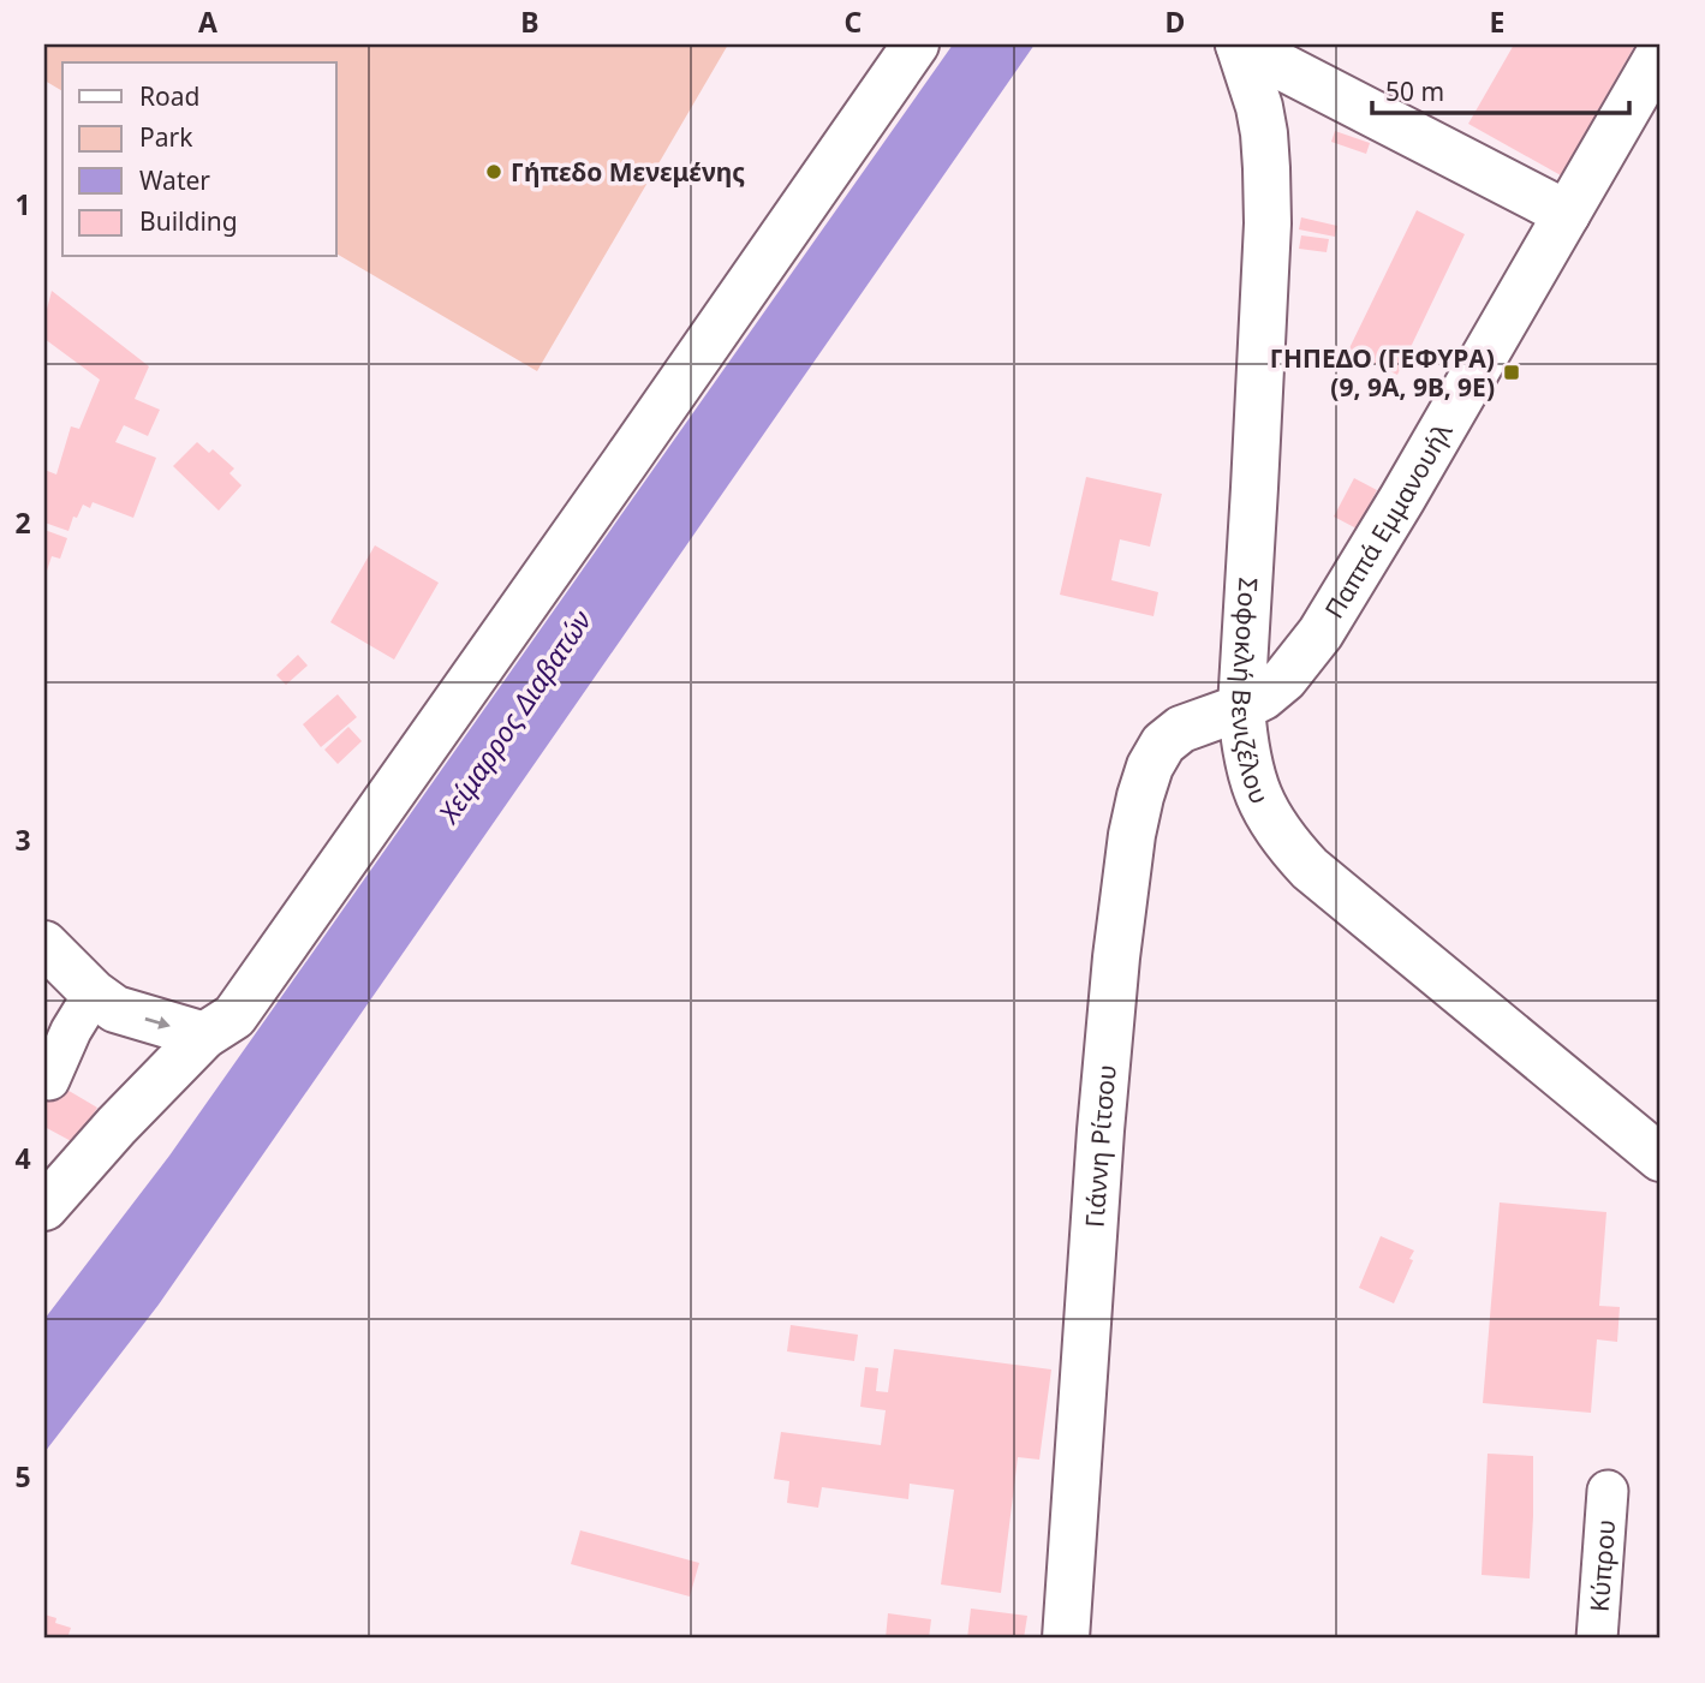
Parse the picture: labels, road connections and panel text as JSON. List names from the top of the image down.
{
  "streets": {
    "street": [
      "Παππά Εμμανουήλ",
      "Σοφοκλή Βενιζέλου",
      "Γιάννη Ρίτσου",
      "Κύπρου"
    ]
  },
  "crossings": [
    ["Παππά Εμμανουήλ", "Σοφοκλή Βενιζέλου"],
    ["Παππά Εμμανουήλ", "Γιάννη Ρίτσου"],
    ["Σοφοκλή Βενιζέλου", "Γιάννη Ρίτσου"]
  ],
  "water": ["Χείμαρρος Διαβατών"],
  "places": {
    "other": ["Γήπεδο Μενεμένης"],
    "transit": ["ΓΗΠΕΔΟ (ΓΕΦΥΡΑ) (9, 9Α, 9Β, 9Ε)"]
  },
  "legend": [
    "Road",
    "Park",
    "Water",
    "Building"
  ],
  "scale_bar": "50 m",
  "grid": {
    "columns": [
      "A",
      "B",
      "C",
      "D",
      "E"
    ],
    "rows": [
      "1",
      "2",
      "3",
      "4",
      "5"
    ]
  }
}
